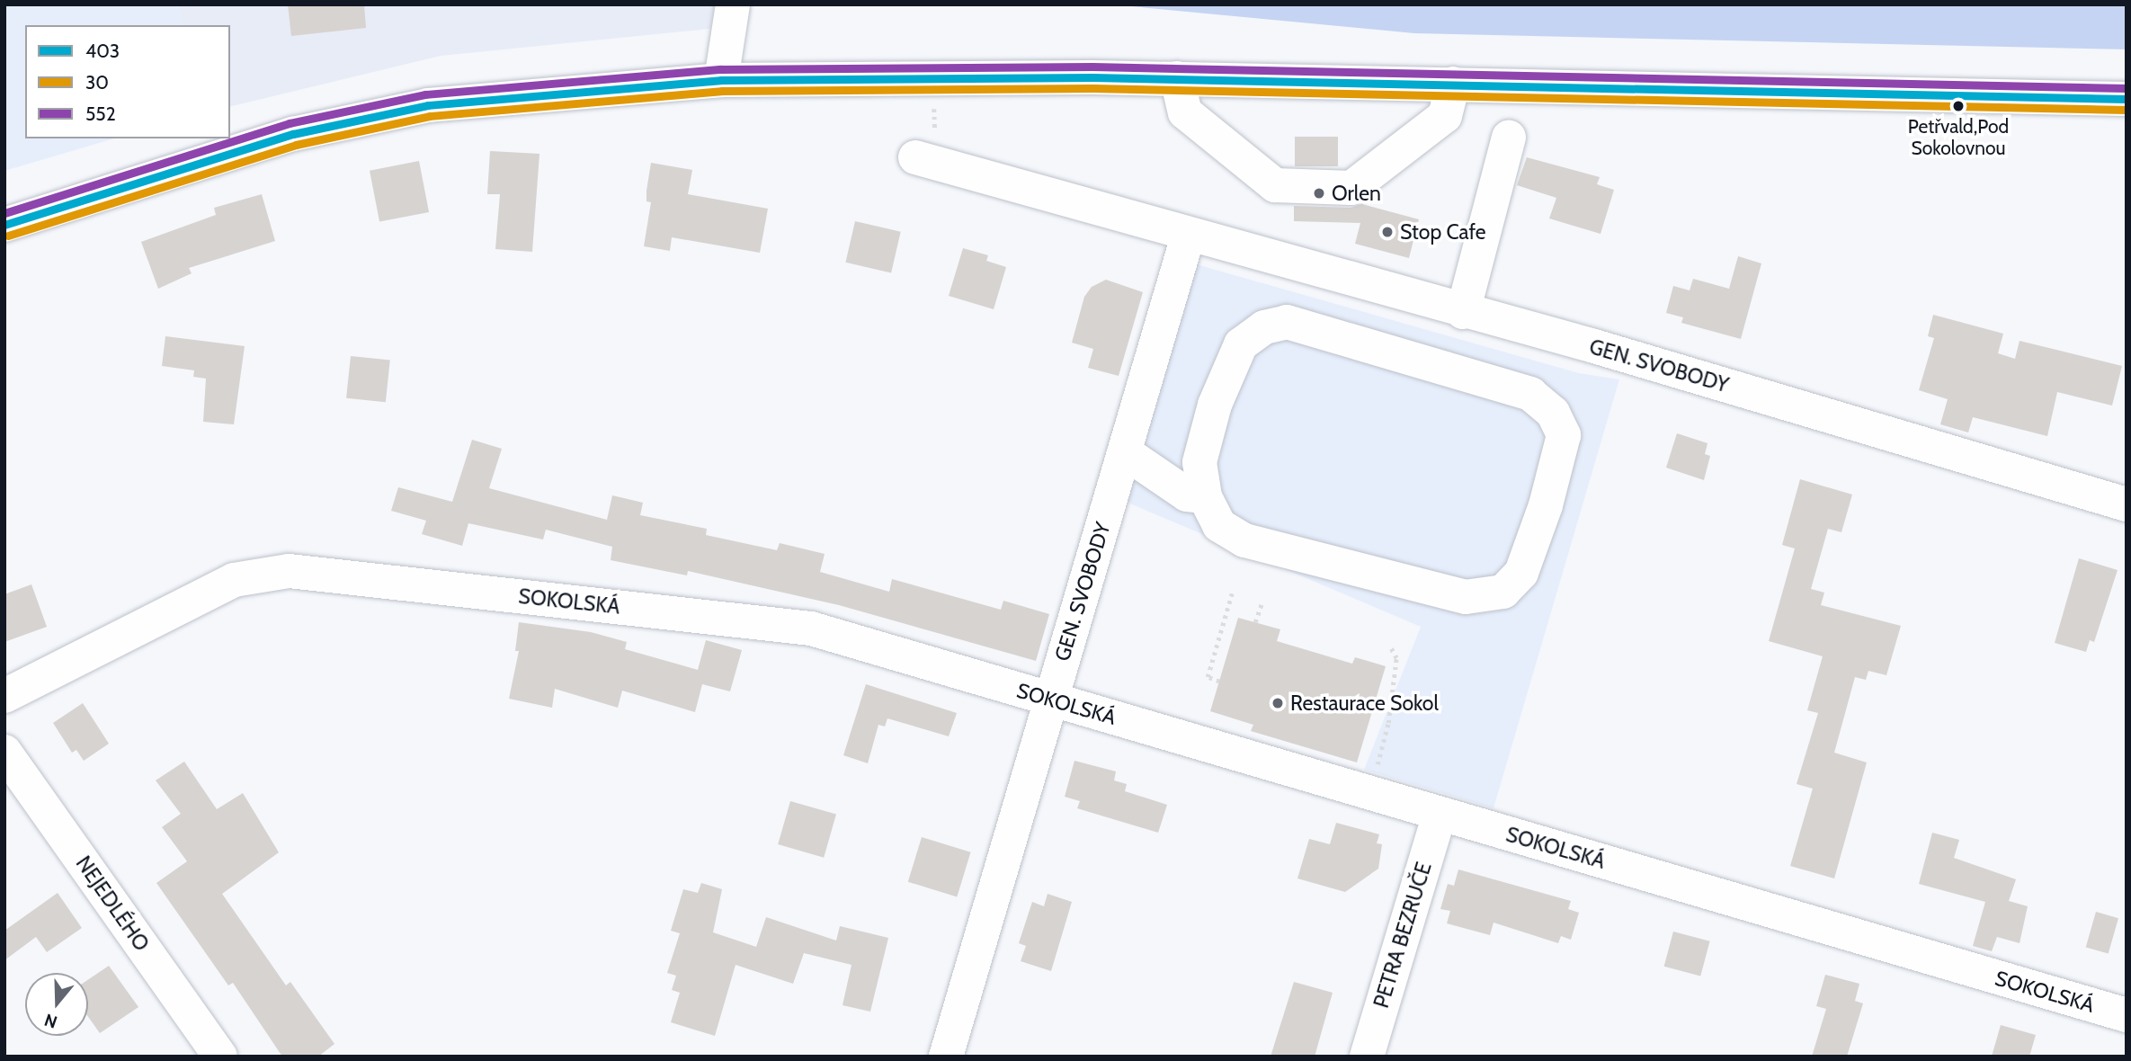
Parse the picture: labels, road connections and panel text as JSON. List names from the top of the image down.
{
  "streets": {
    "street": [
      "GEN. SVOBODY",
      "SOKOLSKÁ",
      "NEJEDLÉHO",
      "PETRA BEZRUČE"
    ]
  },
  "crossings": [
    ["GEN. SVOBODY", "SOKOLSKÁ"],
    ["SOKOLSKÁ", "PETRA BEZRUČE"]
  ],
  "places": [
    "Petřvald,Pod Sokolovnou",
    "Orlen",
    "Stop Cafe",
    "Restaurace Sokol"
  ],
  "lines": ["transit line 552", "transit line 403", "transit line 30"],
  "legend": ["403", "30", "552"],
  "north": "bottom"
}
